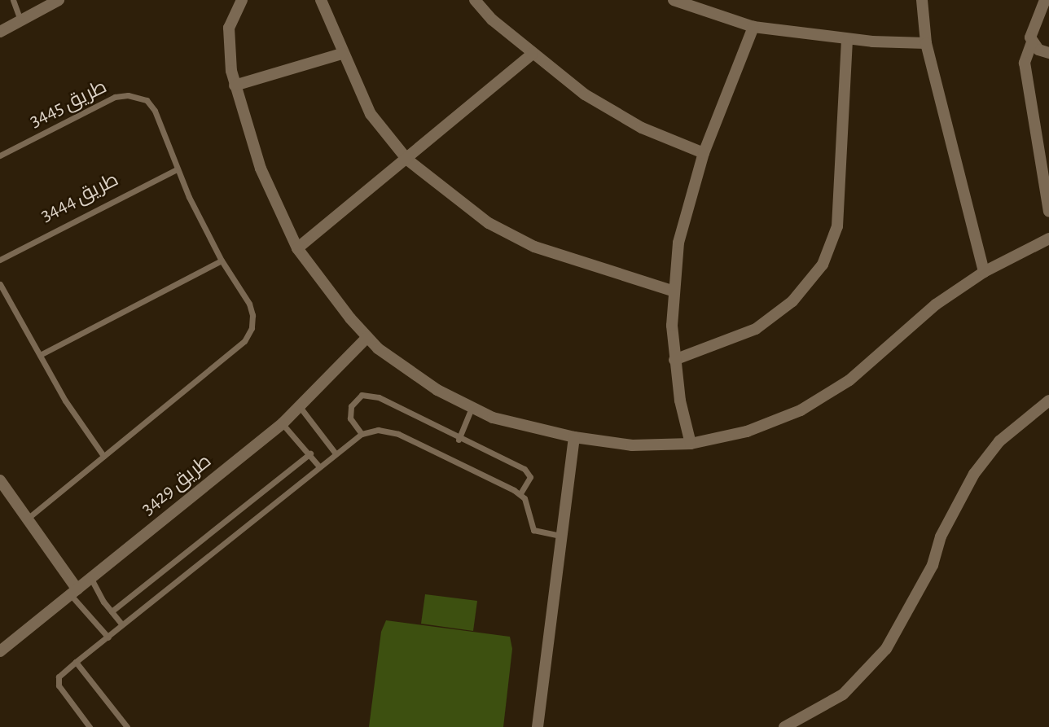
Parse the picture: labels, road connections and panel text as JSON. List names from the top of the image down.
{
  "streets": {
    "street": ["طريق 3429"],
    "lane": ["طريق 3445", "طريق 3444"]
  },
  "crossings": [
    ["طريق 3445", "طريق 3444"]
  ]
}
